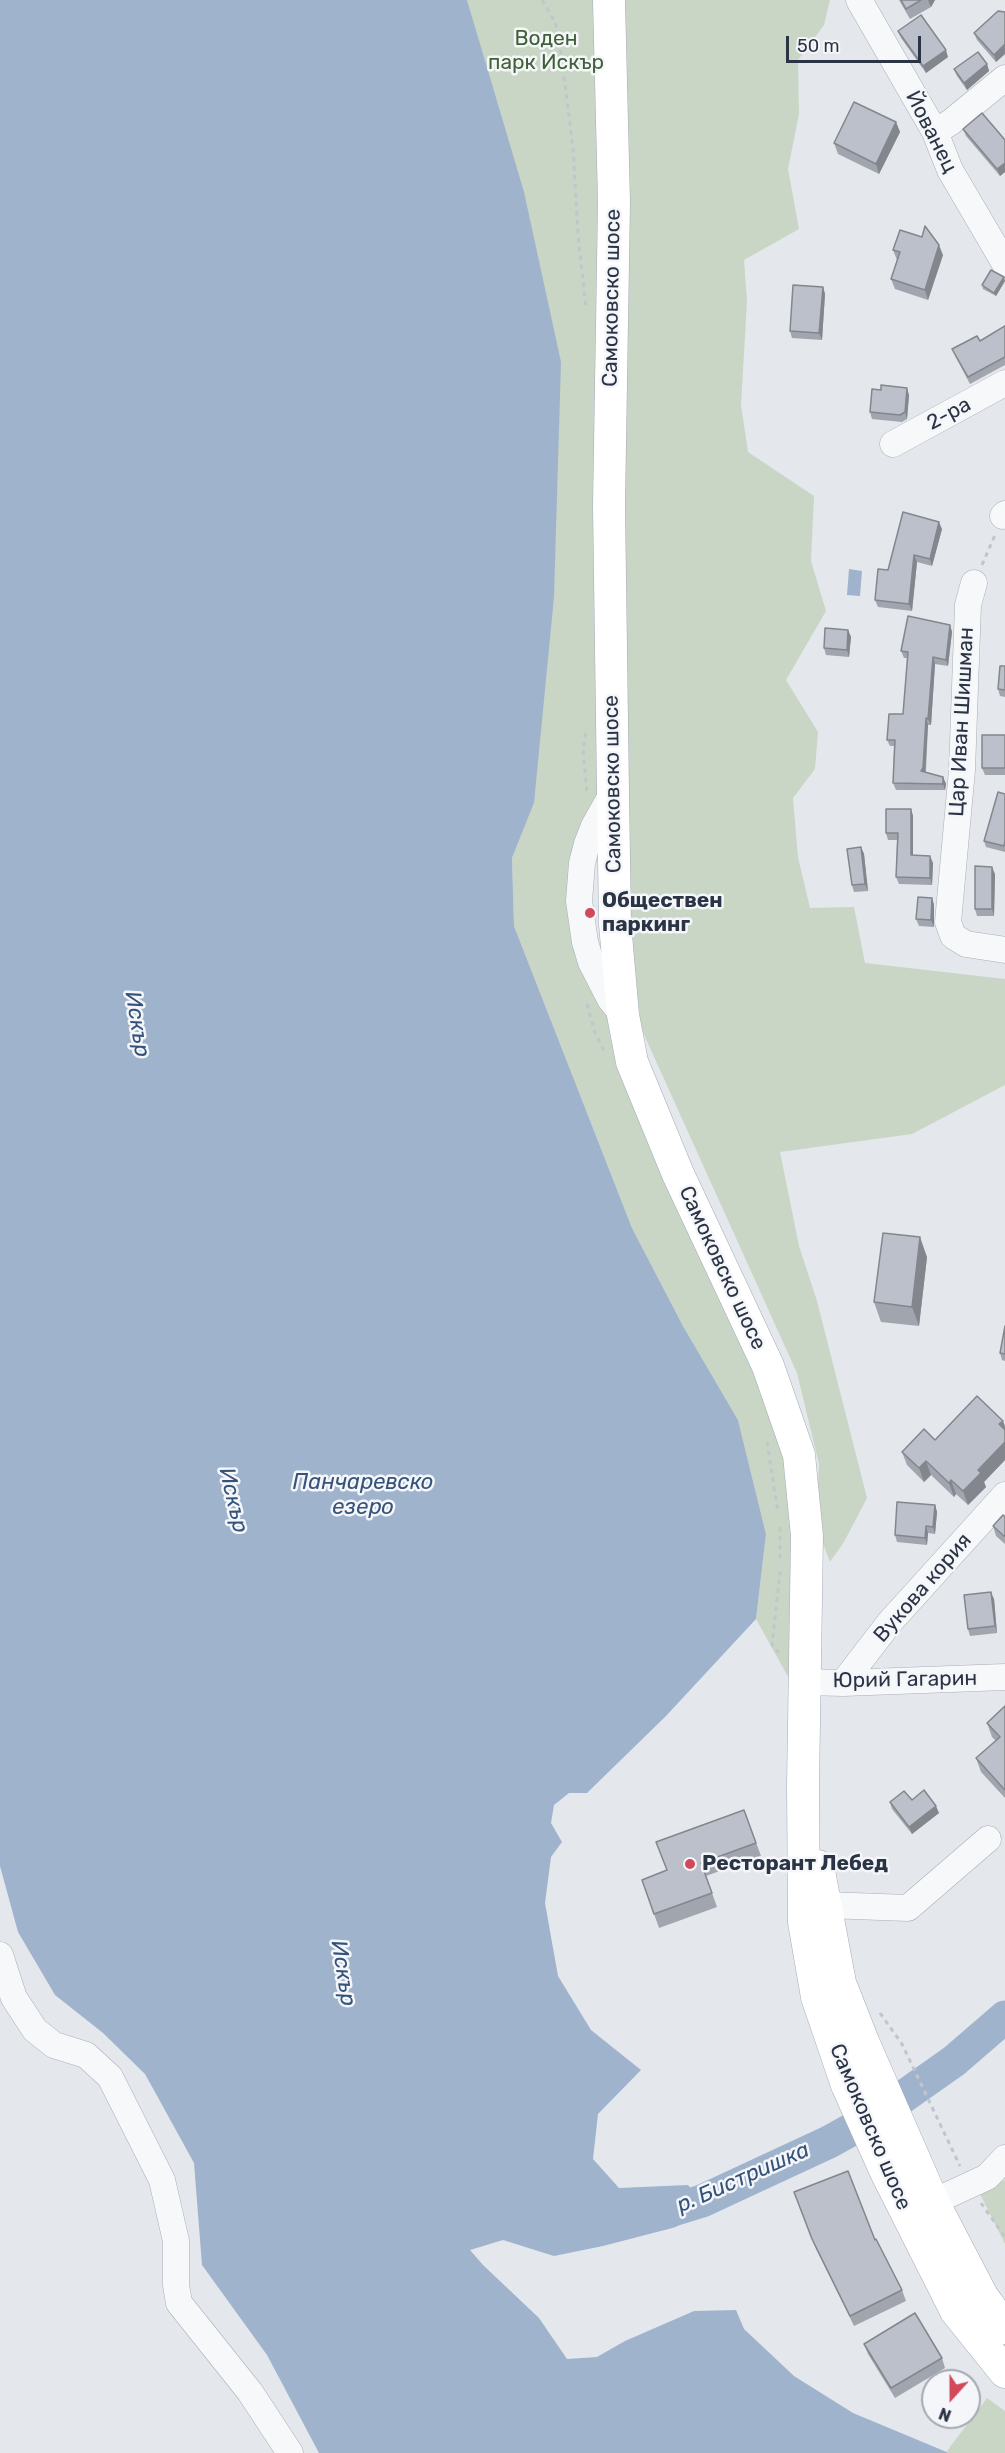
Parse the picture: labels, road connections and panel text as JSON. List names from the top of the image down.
{
  "streets": {
    "main road": ["Самоковско шосе"],
    "street": [
      "Йованец",
      "2-ра",
      "Цар Иван Шишман",
      "Вукова кория",
      "Юрий Гагарин"
    ]
  },
  "crossings": [
    ["Самоковско шосе", "Юрий Гагарин"],
    ["Вукова кория", "Юрий Гагарин"]
  ],
  "water": ["Искър", "Панчаревско езеро", "р. Бистришка"],
  "parks": ["Воден парк Искър"],
  "places": ["Обществен паркинг", "Ресторант Лебед"],
  "scale_bar": "50 m",
  "north": "bottom"
}
